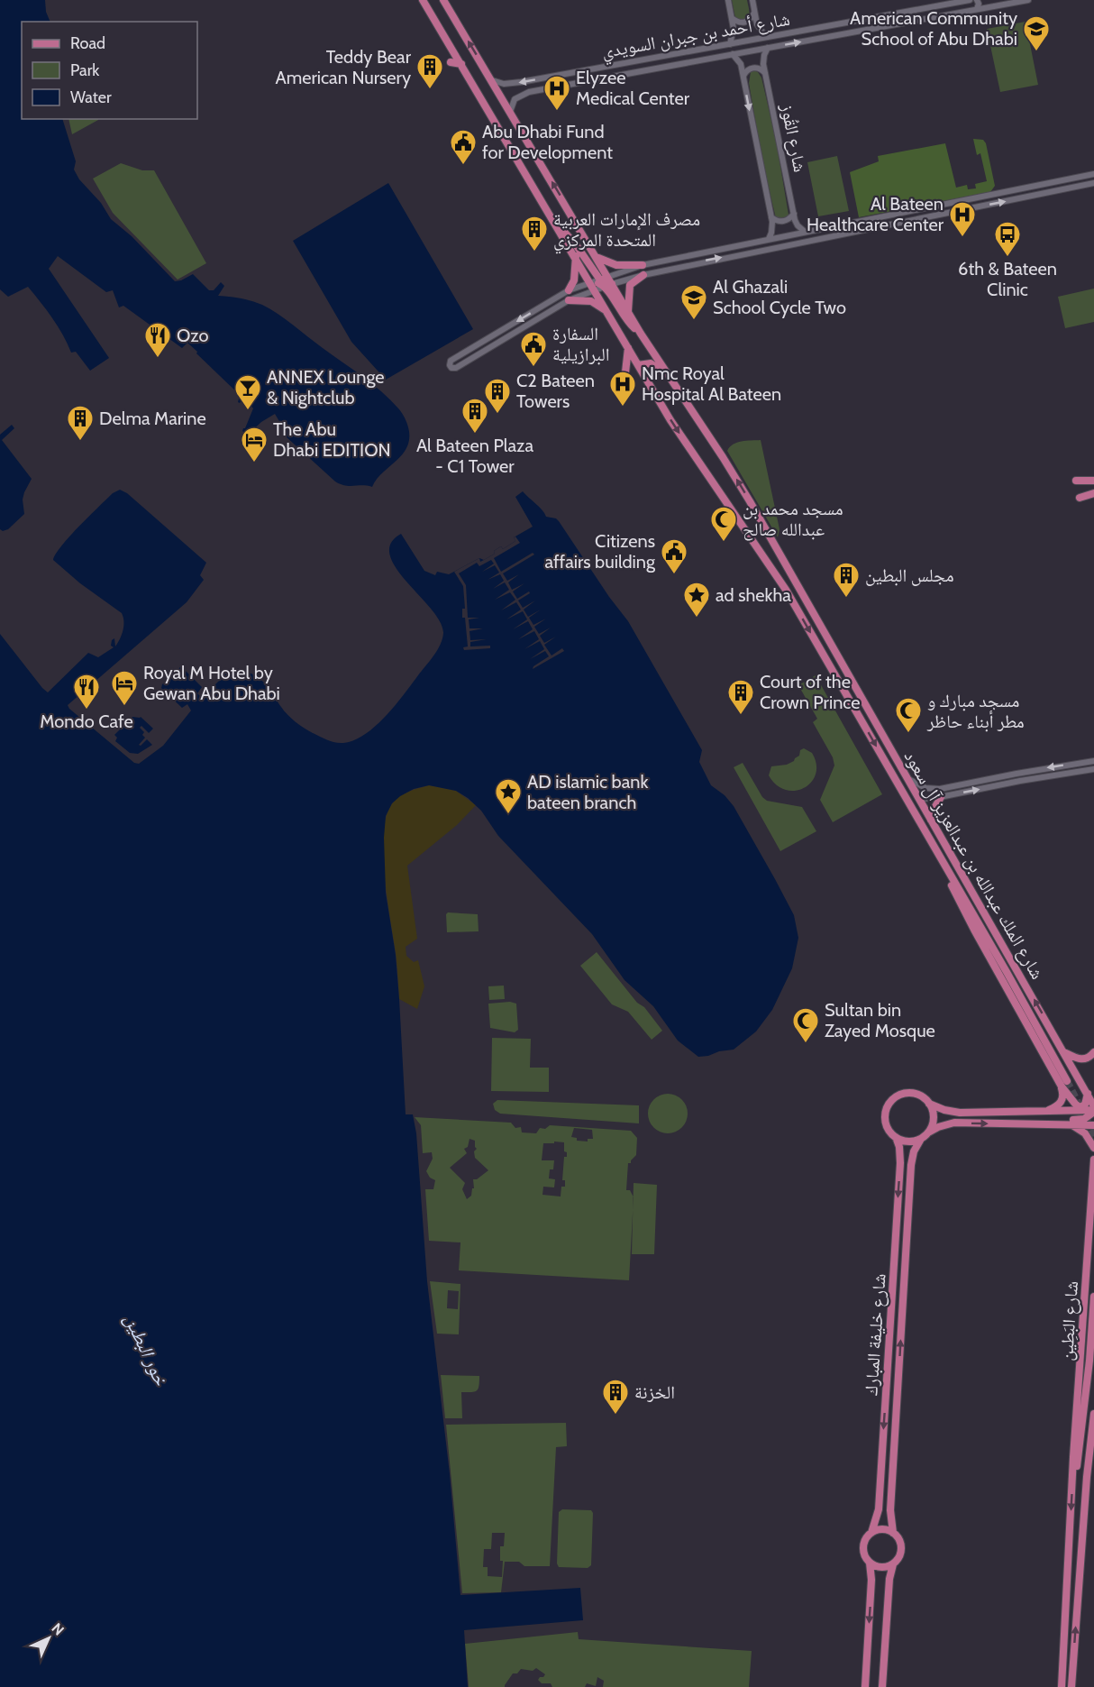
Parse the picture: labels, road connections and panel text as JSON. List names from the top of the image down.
{
  "streets": {
    "main road": ["شارع الملك عبدالله بن عبدالعزيز آل سعود", "شارع البَطِين", "شارع خليفة المبارك"],
    "street": ["شارع أحمد بن جبران السويدي", "شارع القُوز"]
  },
  "crossings": [
    ["شارع أحمد بن جبران السويدي", "شارع القُوز"],
    ["شارع أحمد بن جبران السويدي", "شارع الملك عبدالله بن عبدالعزيز آل سعود"]
  ],
  "water": ["خور البطين"],
  "places": {
    "school or university": ["American Community School of Abu Dhabi", "Al Ghazali School Cycle Two"],
    "building": [
      "Teddy Bear American Nursery",
      "مصرف الإمارات العربية المتحدة المركزي",
      "C2 Bateen Towers",
      "Al Bateen Plaza - C1 Tower",
      "Delma Marine",
      "مجلس البطين",
      "Court of the Crown Prince",
      "الخزنة"
    ],
    "hospital": ["Elyzee Medical Center", "Al Bateen Healthcare Center", "Nmc Royal Hospital Al Bateen"],
    "public building": ["Abu Dhabi Fund for Development", "السفارة البرازيلية", "Citizens affairs building"],
    "bus stop": ["6th & Bateen Clinic"],
    "restaurant": ["Ozo", "Mondo Cafe"],
    "bar": ["ANNEX Lounge & Nightclub"],
    "hotel": ["The Abu Dhabi EDITION", "Royal M Hotel by Gewan Abu Dhabi"],
    "mosque": ["مسجد محمد بن عبدالله صالح", "مسجد مبارك و مطر أبناء حاظر", "Sultan bin Zayed Mosque"],
    "place": ["ad shekha", "AD islamic bank bateen branch"]
  },
  "legend": ["Road", "Park", "Water"],
  "north": "top right"
}
